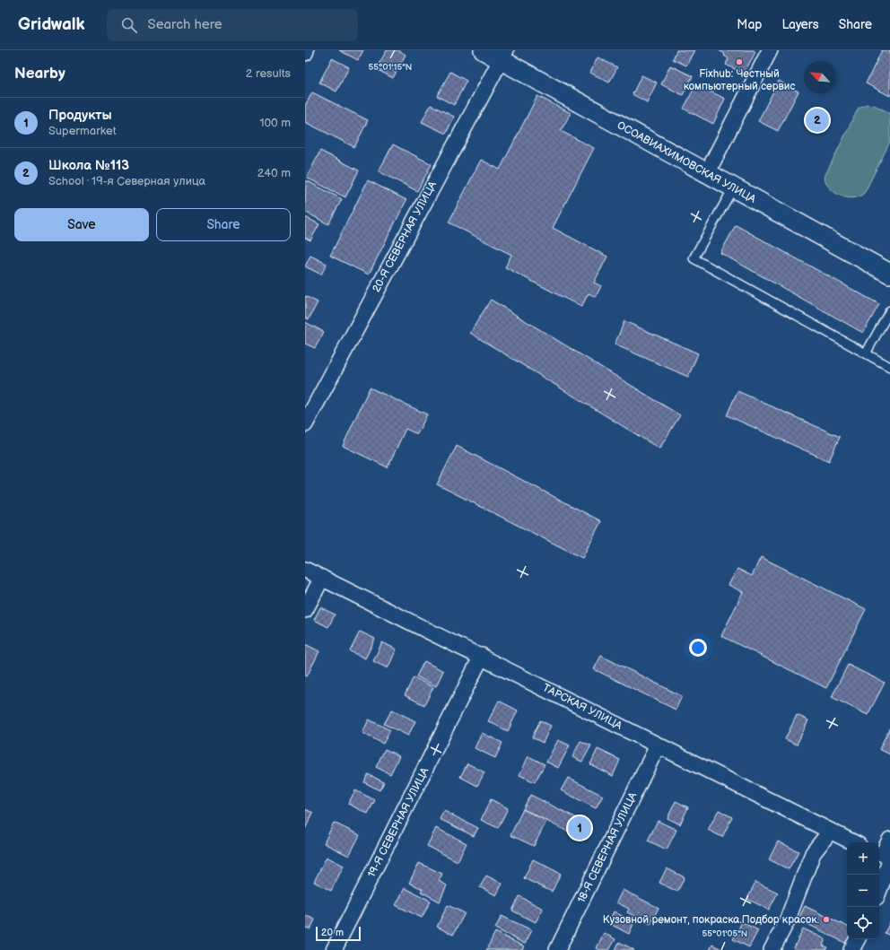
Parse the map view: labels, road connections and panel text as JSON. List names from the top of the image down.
{
  "streets": {
    "street": [
      "ОСОАВИАХИМОВСКАЯ УЛИЦА",
      "20-Я СЕВЕРНАЯ УЛИЦА",
      "ТАРСКАЯ УЛИЦА",
      "19-Я СЕВЕРНАЯ УЛИЦА",
      "18-Я СЕВЕРНАЯ УЛИЦА"
    ]
  },
  "crossings": [
    ["ОСОАВИАХИМОВСКАЯ УЛИЦА", "20-Я СЕВЕРНАЯ УЛИЦА"],
    ["ТАРСКАЯ УЛИЦА", "19-Я СЕВЕРНАЯ УЛИЦА"],
    ["ТАРСКАЯ УЛИЦА", "18-Я СЕВЕРНАЯ УЛИЦА"]
  ],
  "places": ["Fixhub: Честный компьютерный сервис", "Кузовной ремонт, покраска.Подбор красок."],
  "scale_bar": "20 m",
  "north": "top left",
  "page": {
    "header": "Gridwalk",
    "search": "Search here",
    "nav": ["Map", "Layers", "Share"],
    "heading": ["Nearby", "2 results"],
    "list": [
      {
        "mark": "1",
        "name": "Продукты",
        "note": "Supermarket",
        "value": "100 m"
      },
      {
        "mark": "2",
        "name": "Школа №113",
        "note": "School · 19-я Северная улица",
        "value": "240 m"
      }
    ],
    "pins": ["2", "1"],
    "buttons": ["Save", "Share"],
    "map_buttons": ["+", "−"],
    "scale": "20 m"
  },
  "coordinates": ["55°01'15\"N", "55°01'05\"N"]
}
